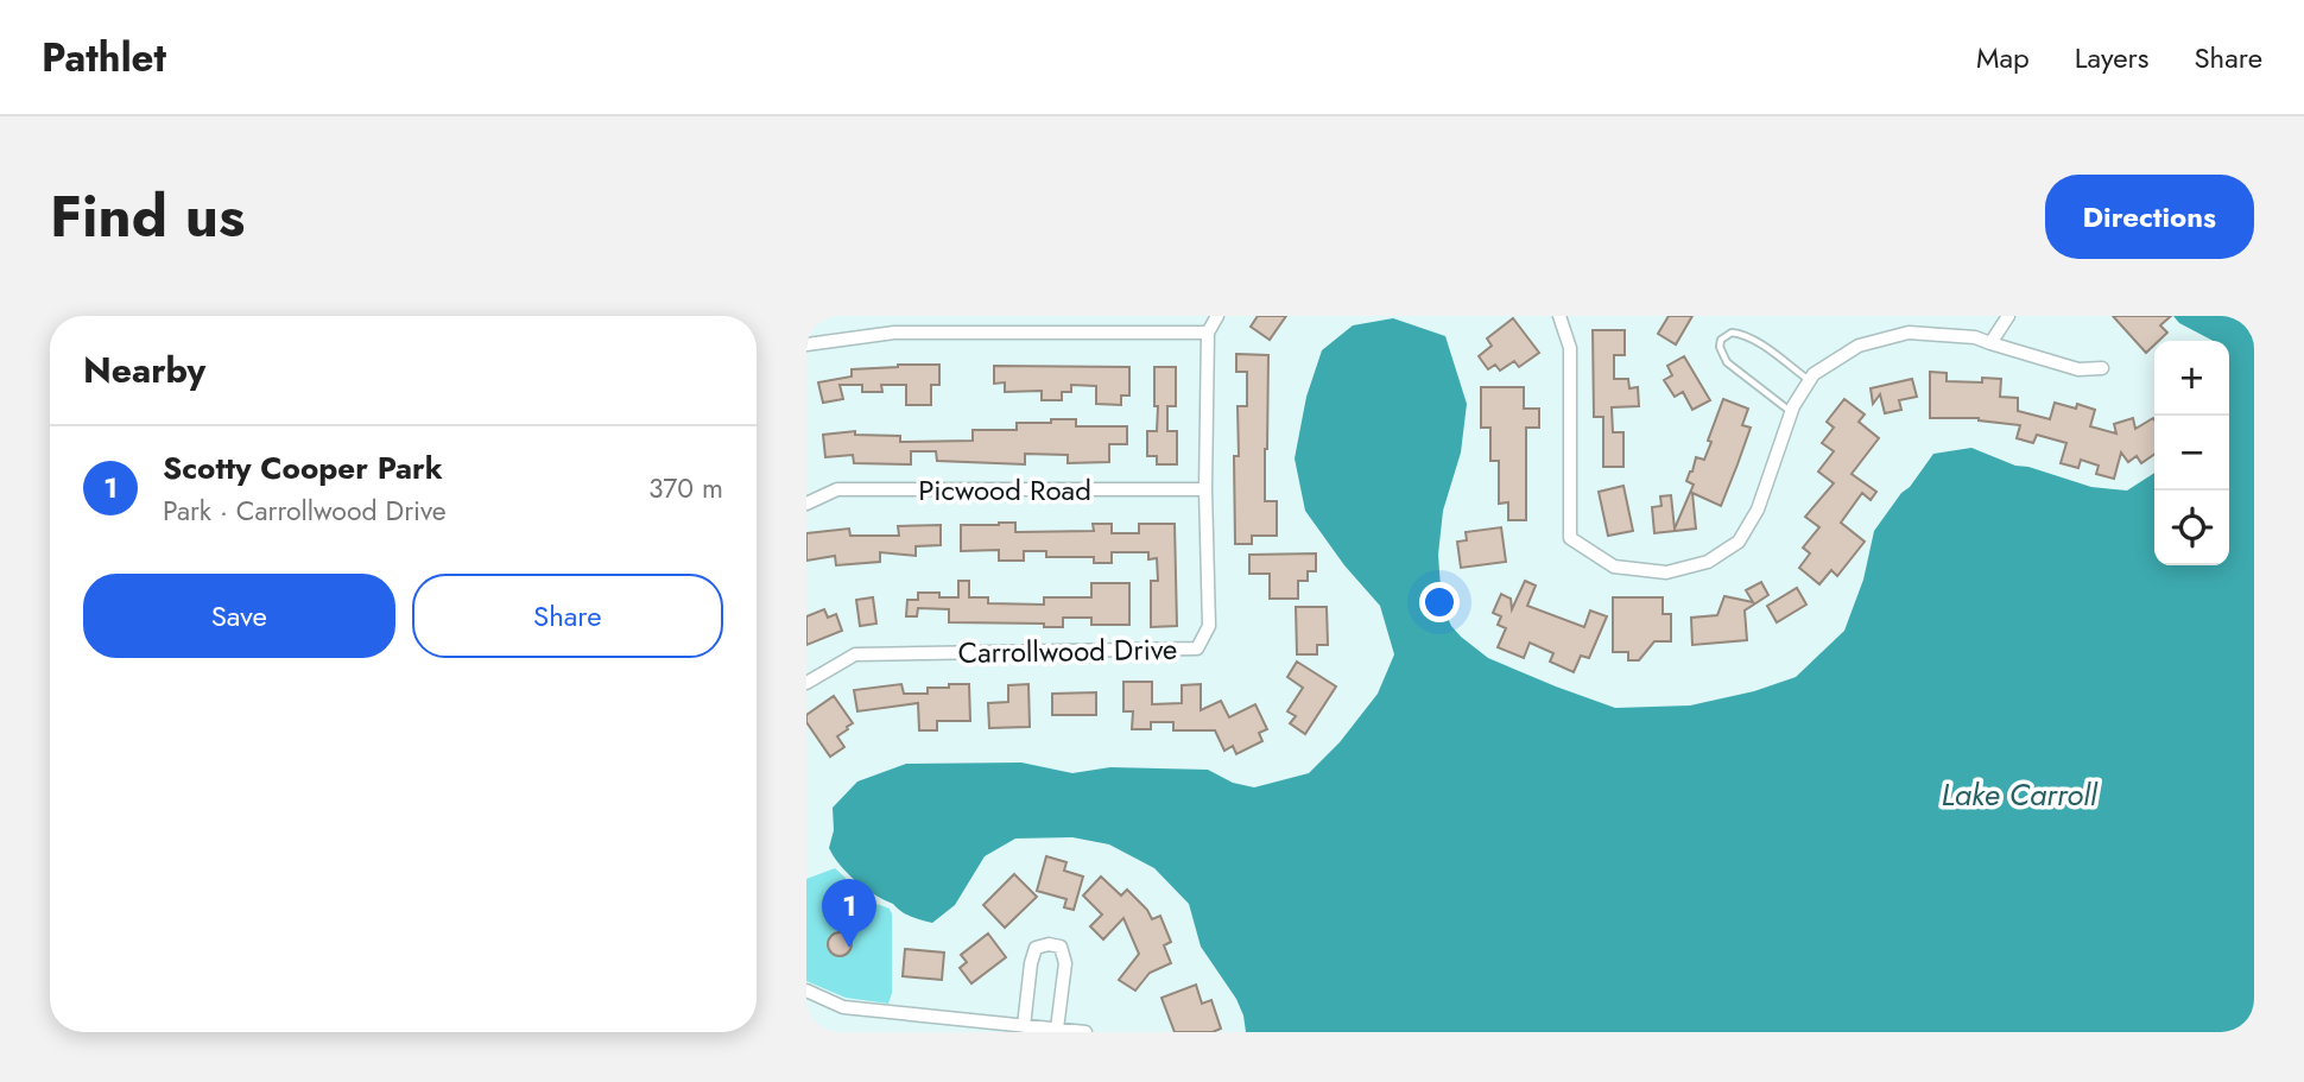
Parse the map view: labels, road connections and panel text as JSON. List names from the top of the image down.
{
  "streets": {
    "street": ["Picwood Road", "Carrollwood Drive"]
  },
  "crossings": [
    ["Picwood Road", "Carrollwood Drive"]
  ],
  "water": ["Lake Carroll"],
  "page": {
    "header": "Pathlet",
    "nav": ["Map", "Layers", "Share"],
    "title": "Find us",
    "buttons": [
      "Directions",
      ["Save", "Share"]
    ],
    "heading": "Nearby",
    "map_buttons": ["+", "−"],
    "list": [
      {
        "mark": "1",
        "name": "Scotty Cooper Park",
        "note": "Park · Carrollwood Drive",
        "value": "370 m"
      }
    ],
    "pins": "1"
  }
}
